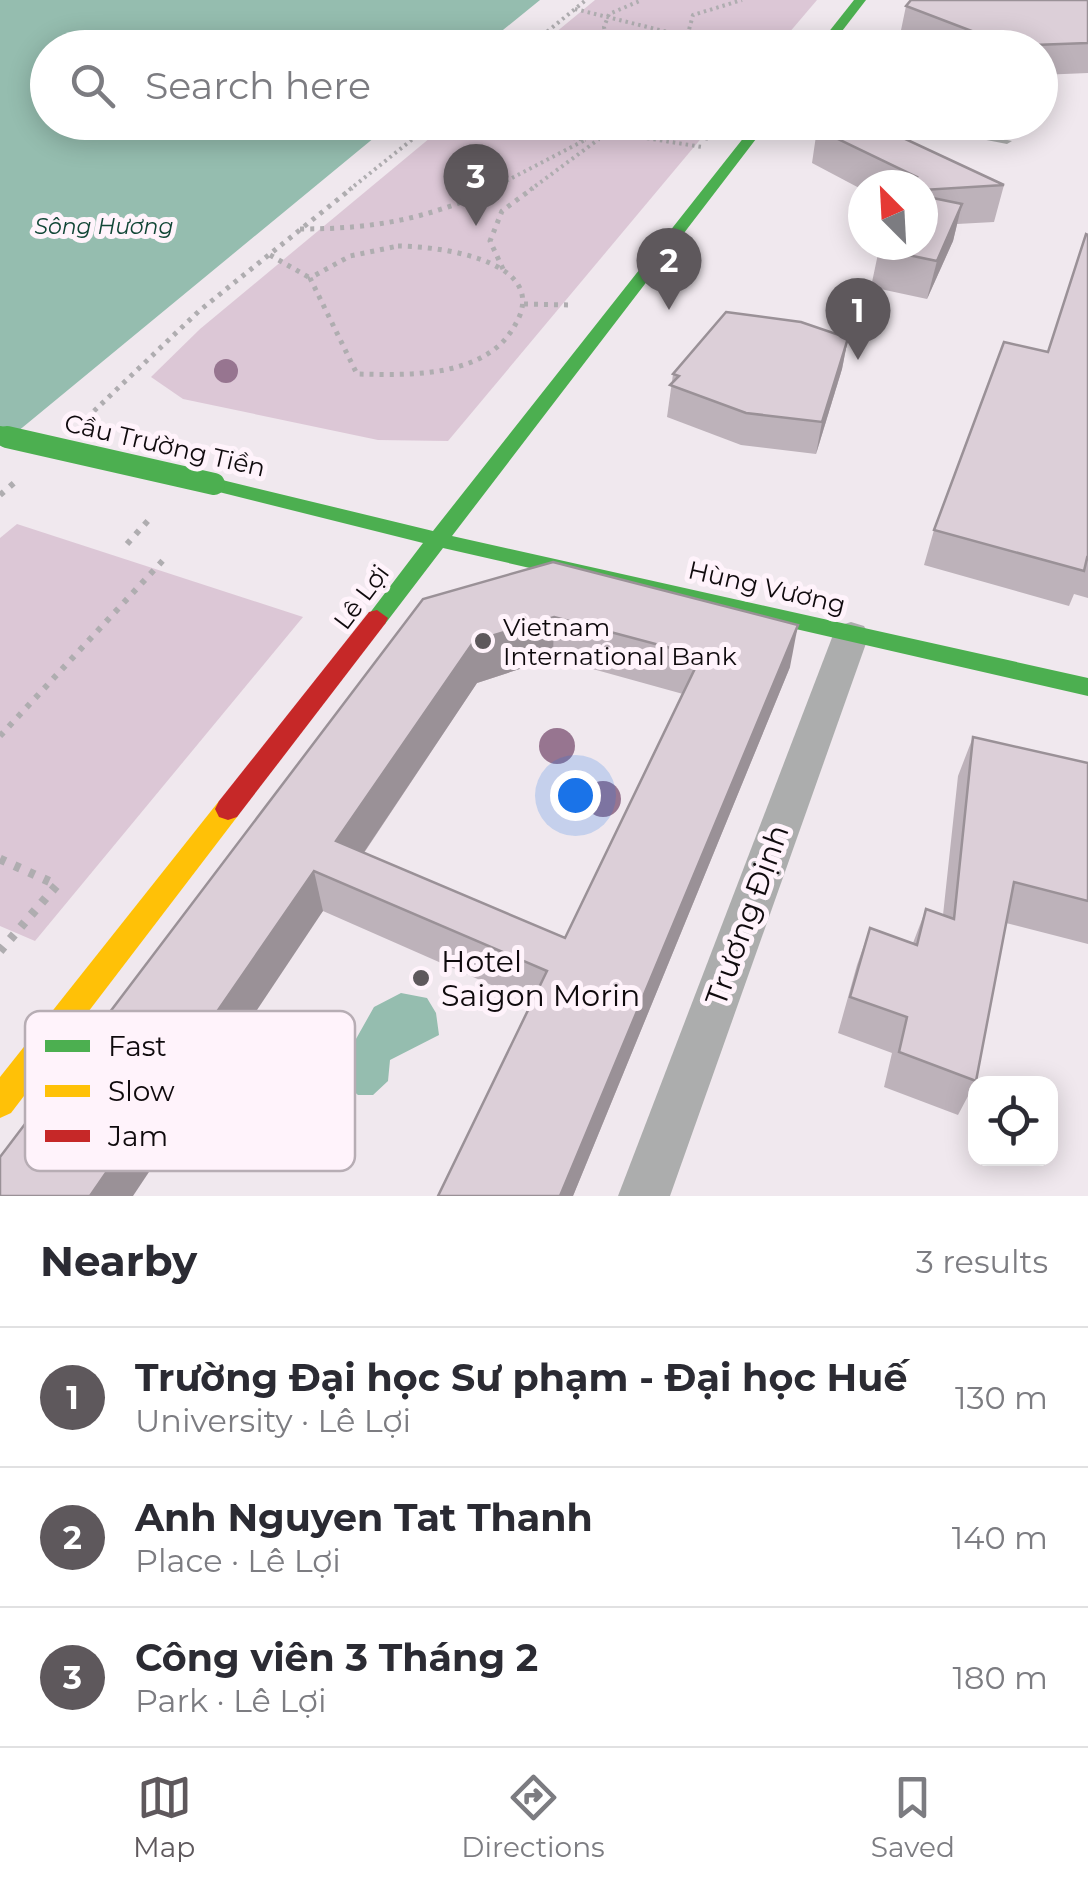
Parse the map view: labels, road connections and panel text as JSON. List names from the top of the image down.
{
  "streets": {
    "main road": ["Cầu Trường Tiền", "Hùng Vương", "Lê Lợi"],
    "street": ["Trương Định"]
  },
  "crossings": [
    ["Cầu Trường Tiền", "Hùng Vương"],
    ["Hùng Vương", "Lê Lợi"],
    ["Hùng Vương", "Trương Định"]
  ],
  "water": ["Sông Hương"],
  "places": ["Vietnam International Bank", "Hotel Saigon Morin"],
  "legend": ["Fast", "Slow", "Jam"],
  "north": "top left",
  "page": {
    "search": "Search here",
    "pins": ["3", "2", "1"],
    "heading": ["Nearby", "3 results"],
    "list": [
      {
        "mark": "1",
        "name": "Trường Đại học Sư phạm - Đại học Huế",
        "note": "University · Lê Lợi",
        "value": "130 m"
      },
      {
        "mark": "2",
        "name": "Anh Nguyen Tat Thanh",
        "note": "Place · Lê Lợi",
        "value": "140 m"
      },
      {
        "mark": "3",
        "name": "Công viên 3 Tháng 2",
        "note": "Park · Lê Lợi",
        "value": "180 m"
      }
    ],
    "nav": ["Map", "Directions", "Saved"]
  }
}
